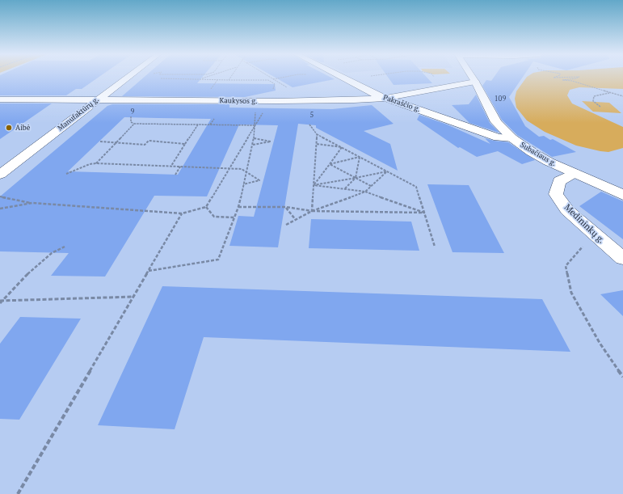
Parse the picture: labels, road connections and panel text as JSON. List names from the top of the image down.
{
  "streets": {
    "street": [
      "Kaukysos g.",
      "Pakraščio g.",
      "Manufaktūrų g.",
      "Subačiaus g.",
      "Medininkų g."
    ]
  },
  "crossings": [
    ["Kaukysos g.", "Pakraščio g."],
    ["Kaukysos g.", "Manufaktūrų g."],
    ["Kaukysos g.", "Subačiaus g."],
    ["Pakraščio g.", "Subačiaus g."],
    ["Subačiaus g.", "Medininkų g."]
  ],
  "places": ["Aibė"],
  "house_numbers": ["109", "9", "5"]
}
